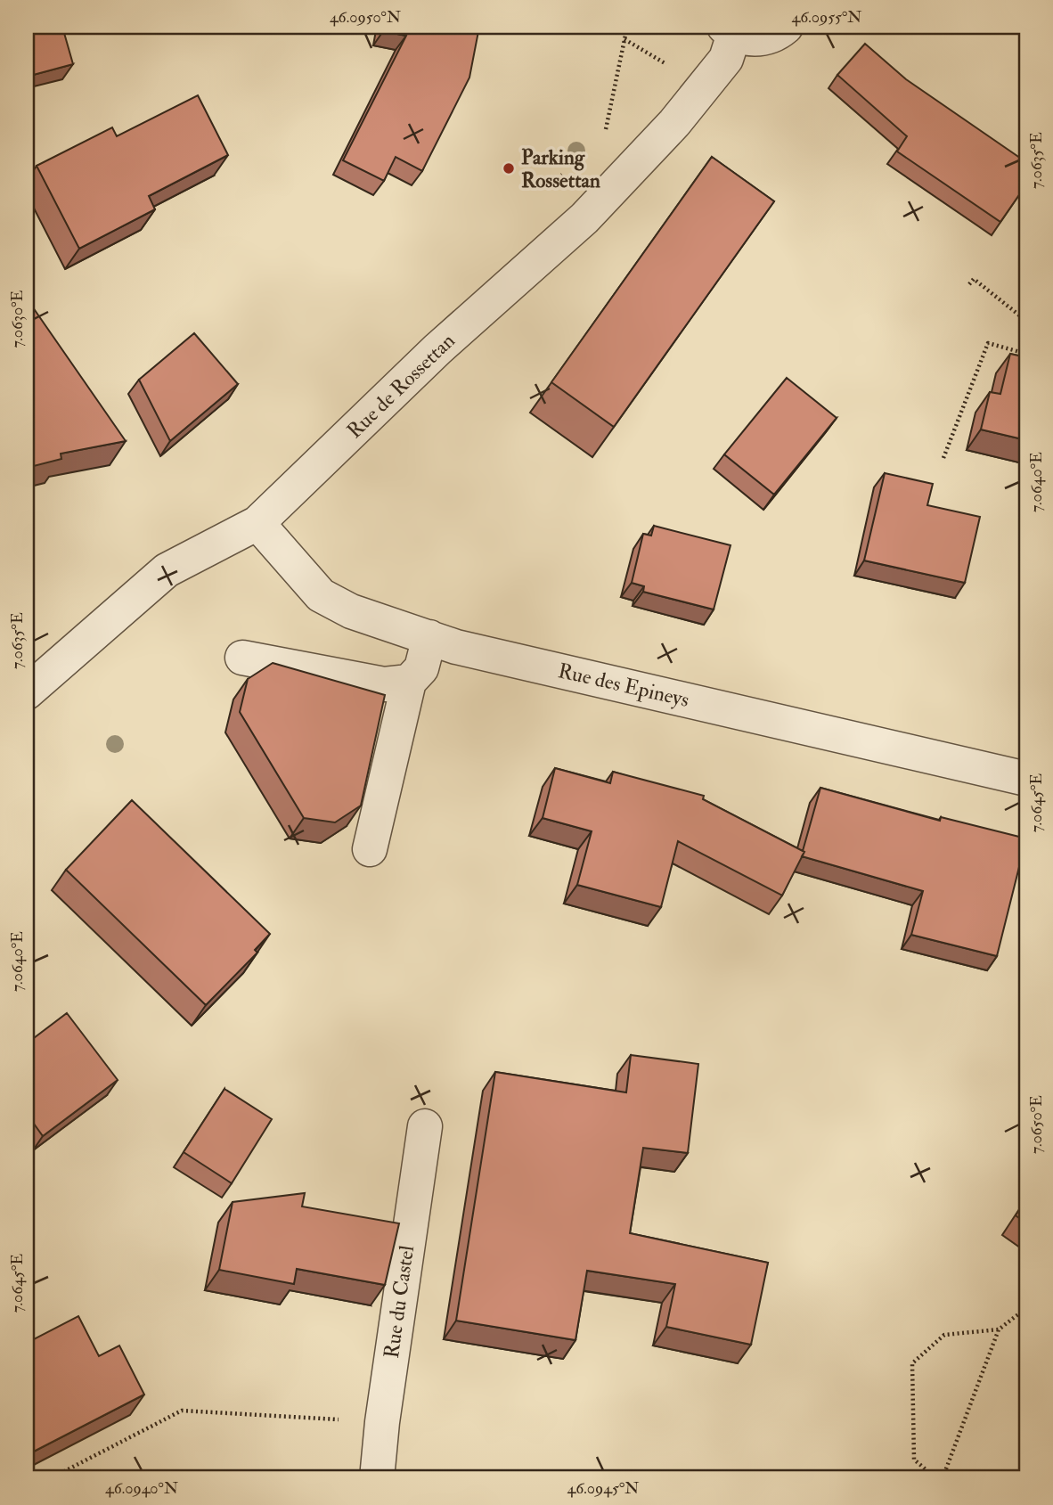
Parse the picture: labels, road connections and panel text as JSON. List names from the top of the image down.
{
  "streets": {
    "street": ["Rue de Rossettan", "Rue des Epineys", "Rue du Castel"]
  },
  "crossings": [
    ["Rue de Rossettan", "Rue des Epineys"]
  ],
  "places": ["Parking Rossettan"],
  "coordinates": [
    "46.0950°N",
    "46.0955°N",
    "7.0635°E",
    "7.0630°E",
    "7.0640°E",
    "7.0645°E",
    "7.0650°E",
    "46.0940°N",
    "46.0945°N"
  ]
}
